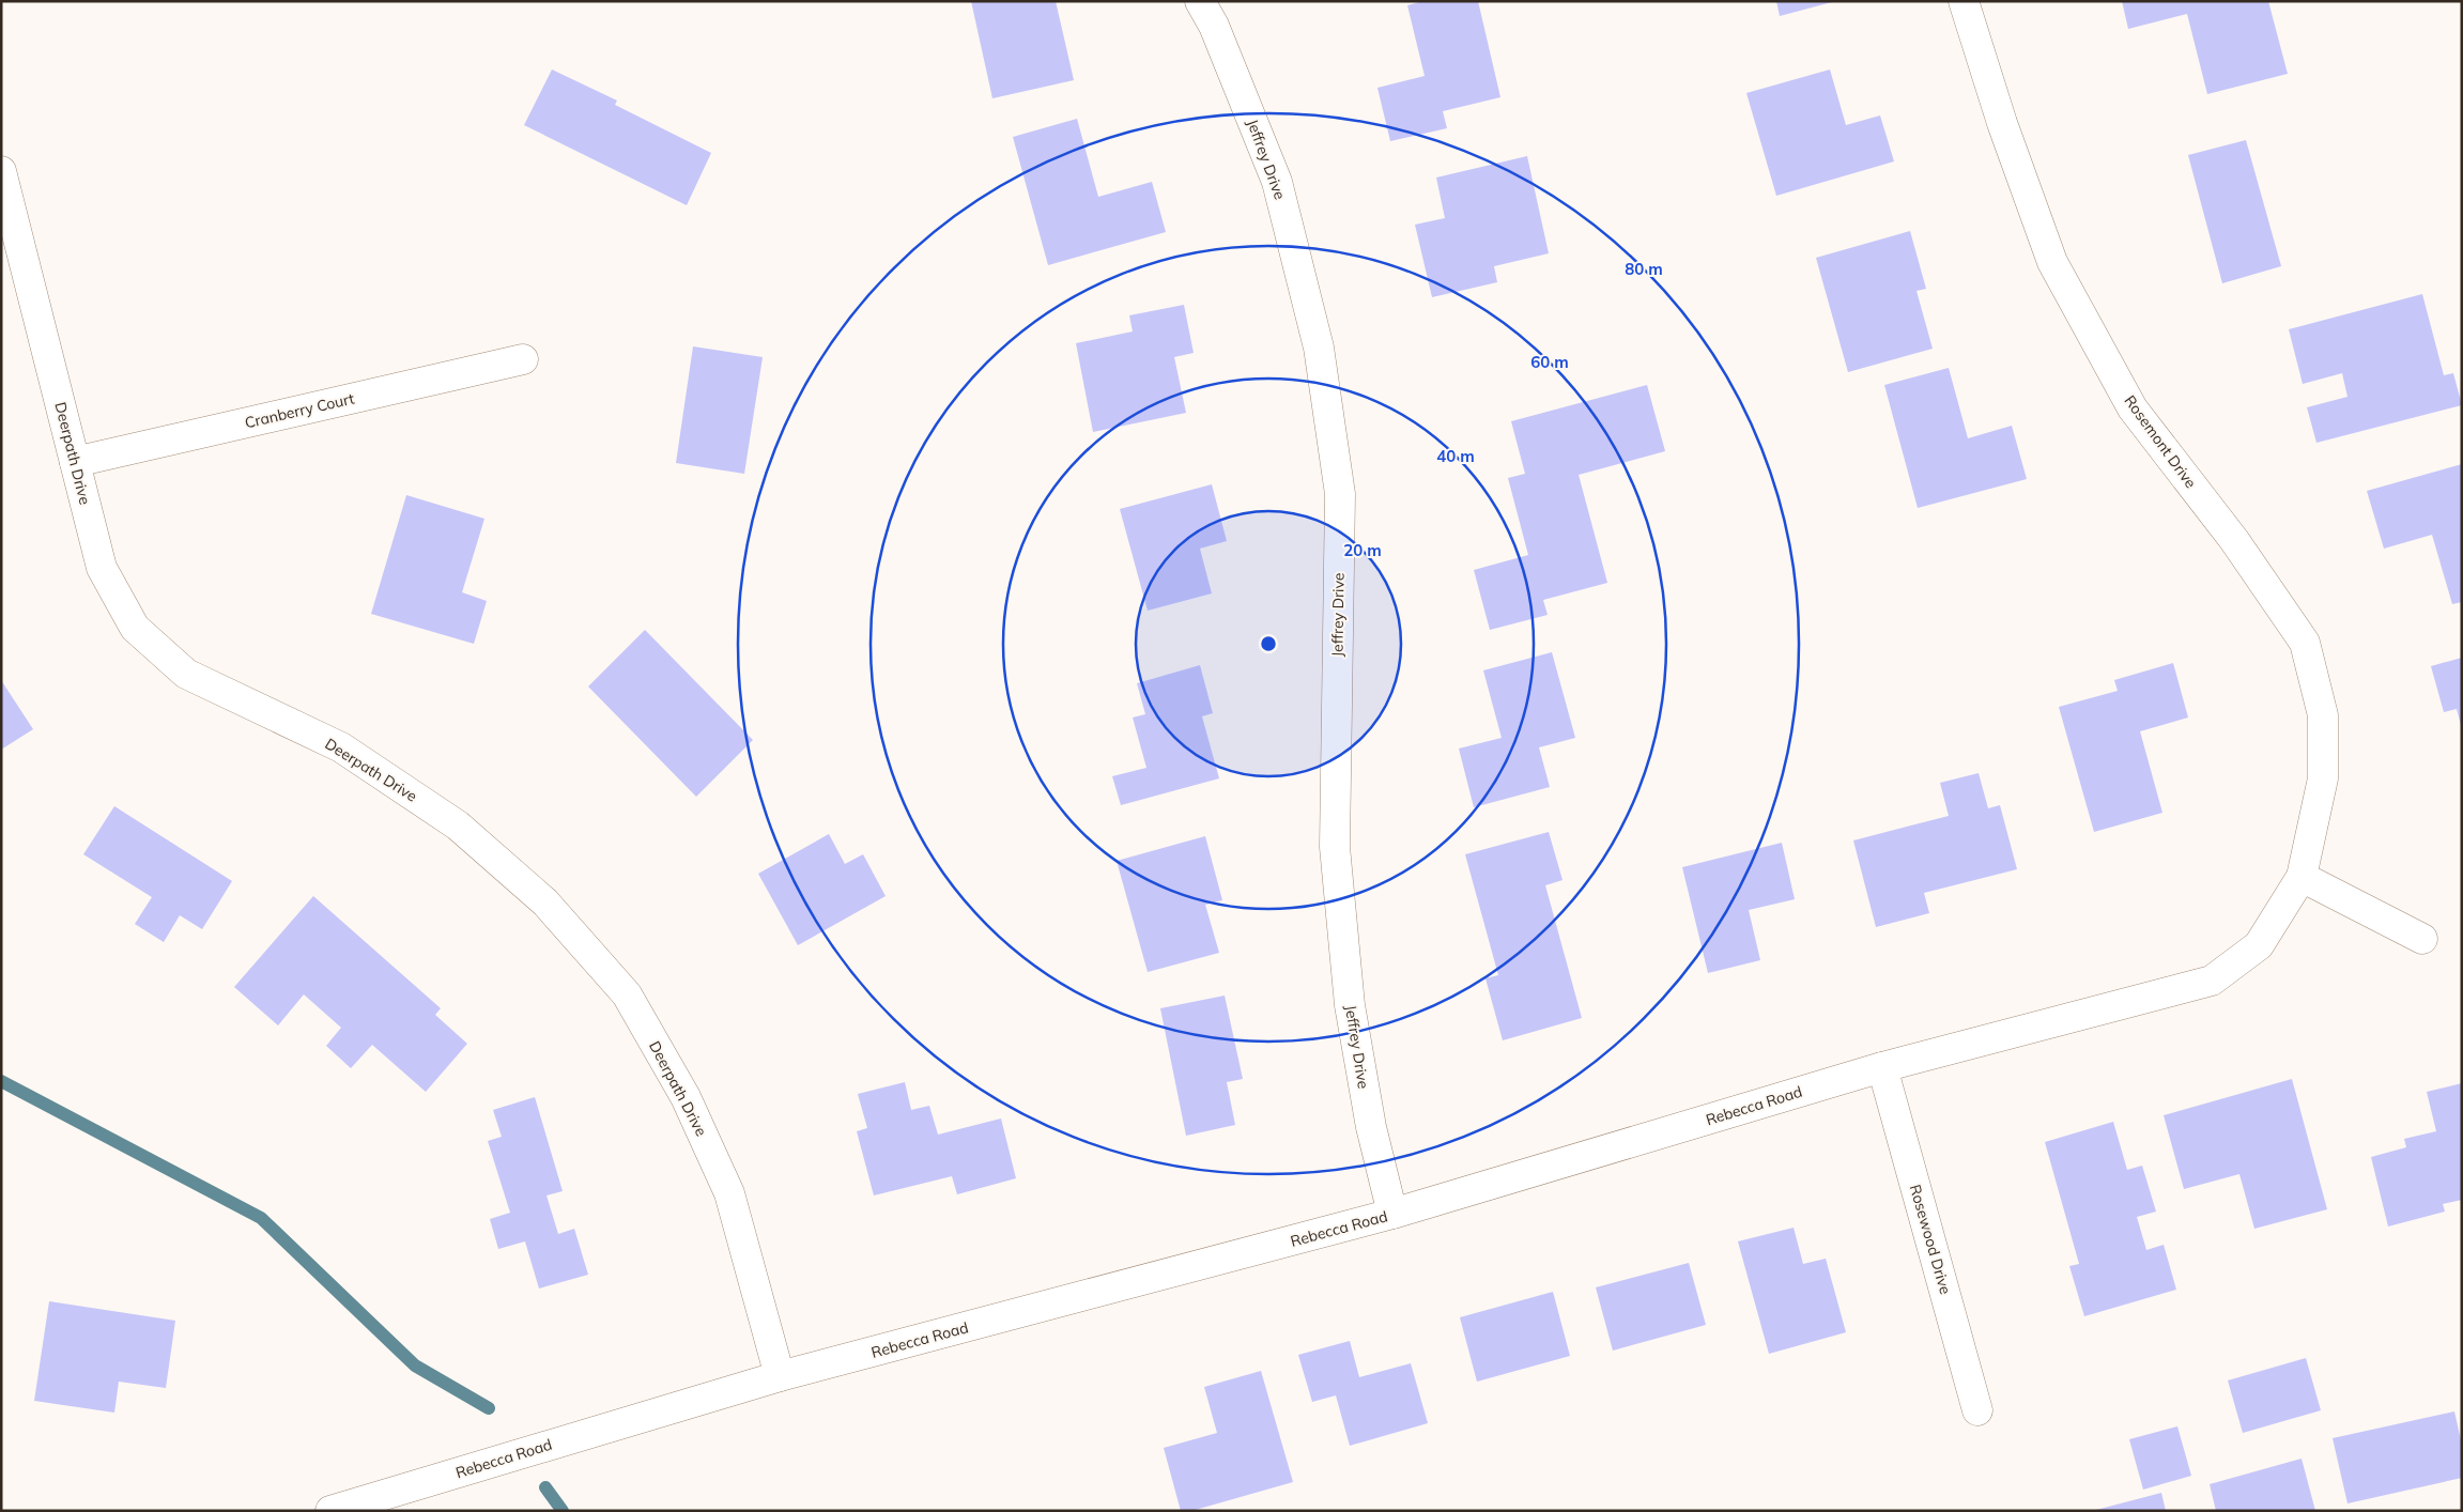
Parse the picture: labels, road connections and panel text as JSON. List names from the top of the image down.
{
  "streets": {
    "street": [
      "Jeffrey Drive",
      "Cranberry Court",
      "Rosemont Drive",
      "Deerpath Drive",
      "Rebecca Road",
      "Rosewood Drive"
    ]
  },
  "crossings": [
    ["Jeffrey Drive", "Rebecca Road"],
    ["Cranberry Court", "Deerpath Drive"],
    ["Rosemont Drive", "Rebecca Road"],
    ["Deerpath Drive", "Rebecca Road"],
    ["Rebecca Road", "Rosewood Drive"]
  ],
  "rings": [
    "80 m",
    "60 m",
    "40 m",
    "20 m"
  ]
}
